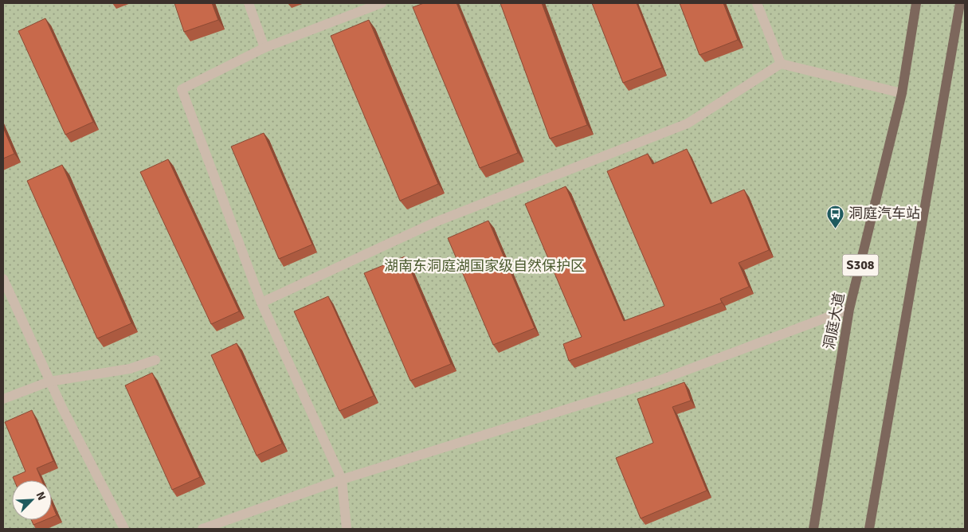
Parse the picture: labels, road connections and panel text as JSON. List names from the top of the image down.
{
  "streets": {
    "main road": ["S308", "洞庭大道"]
  },
  "parks": ["湖南东洞庭湖国家级自然保护区"],
  "places": {
    "bus stop": ["洞庭汽车站"]
  },
  "north": "top right"
}
